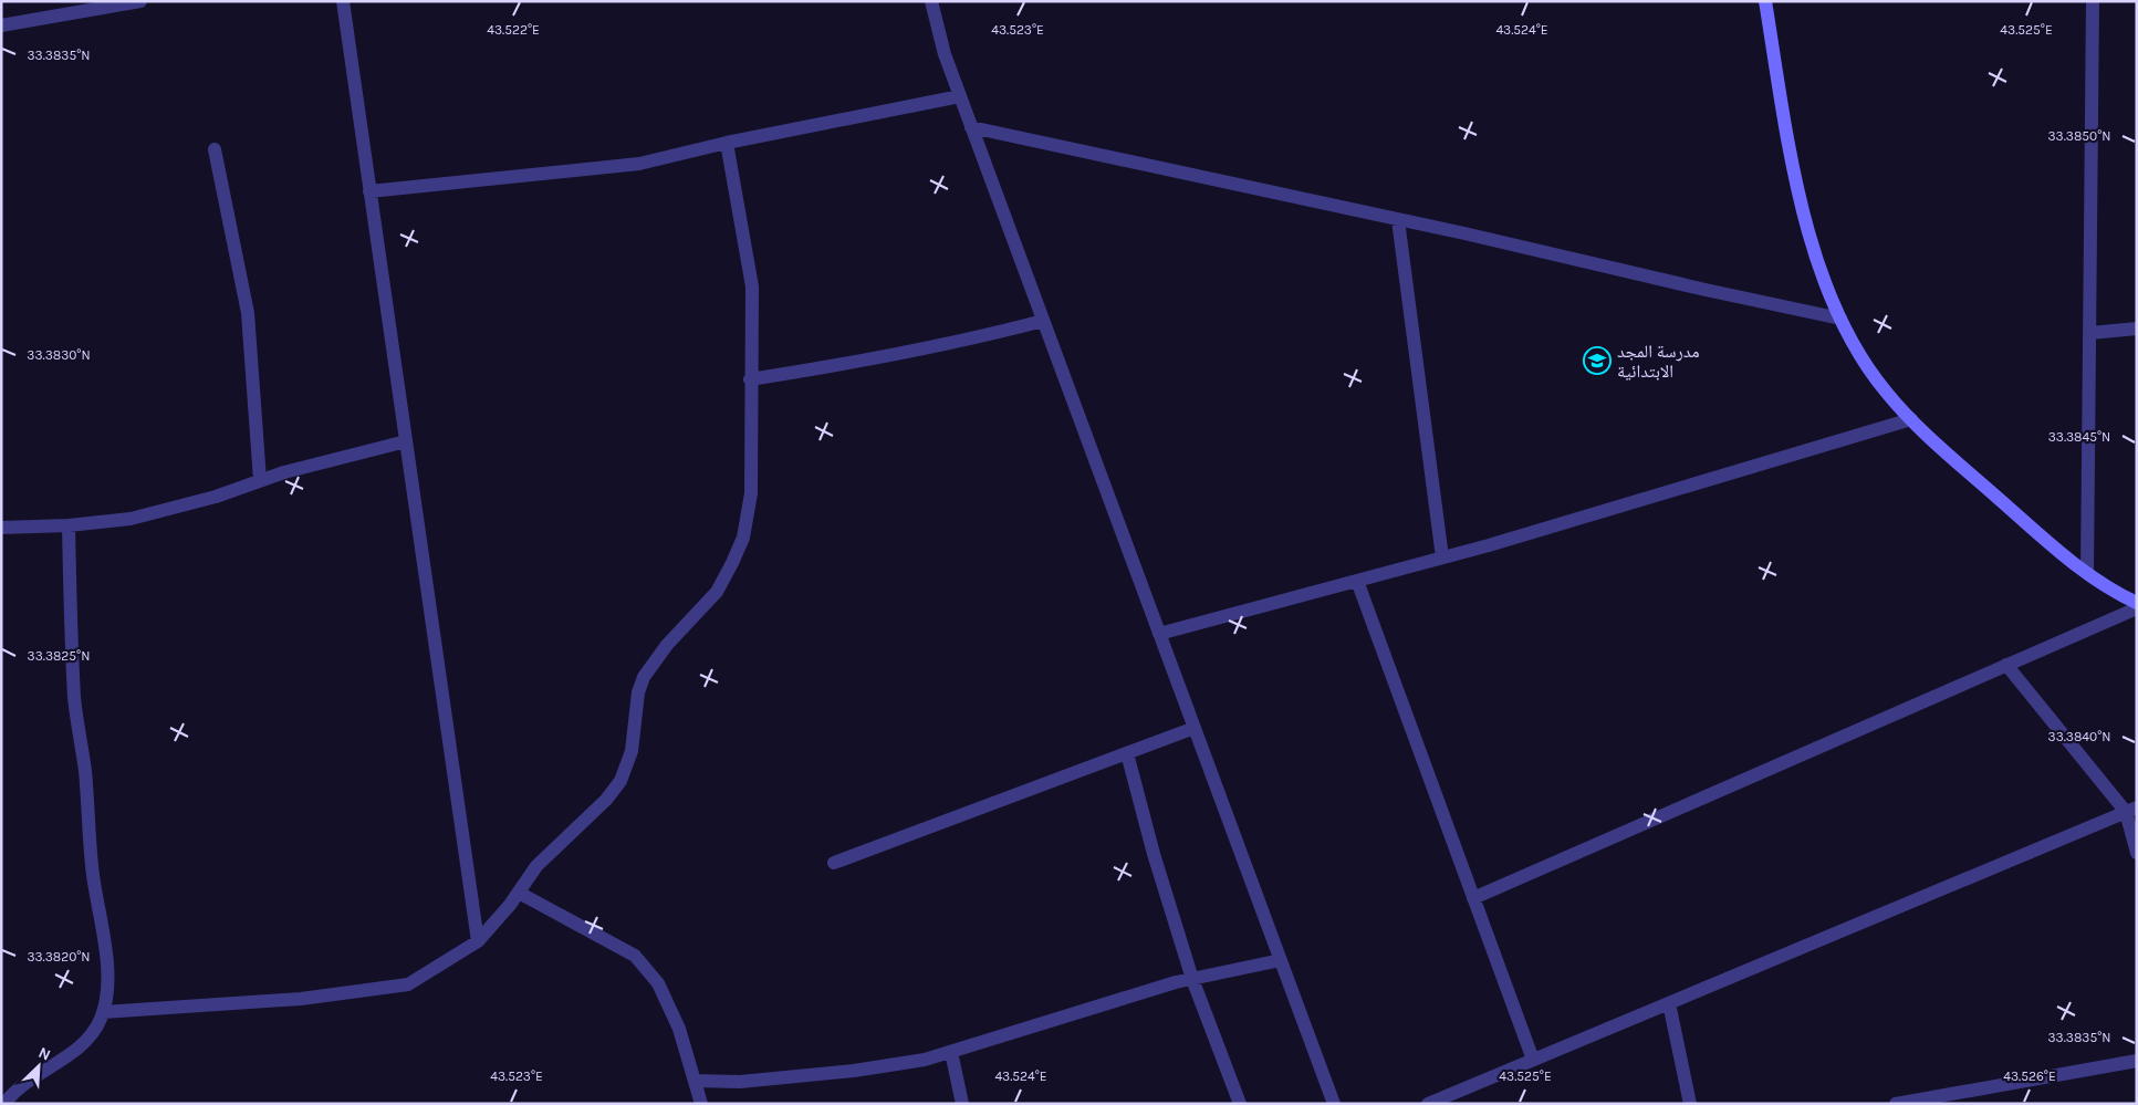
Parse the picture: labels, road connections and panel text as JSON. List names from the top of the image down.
{
  "places": {
    "school or university": ["مدرسة المجد الابتدائية"]
  },
  "north": "top right",
  "coordinates": [
    "43.522°E",
    "43.523°E",
    "43.524°E",
    "43.525°E",
    "33.3835°N",
    "33.3850°N",
    "33.3830°N",
    "33.3845°N",
    "33.3825°N",
    "33.3840°N",
    "33.3820°N",
    "43.526°E"
  ]
}
